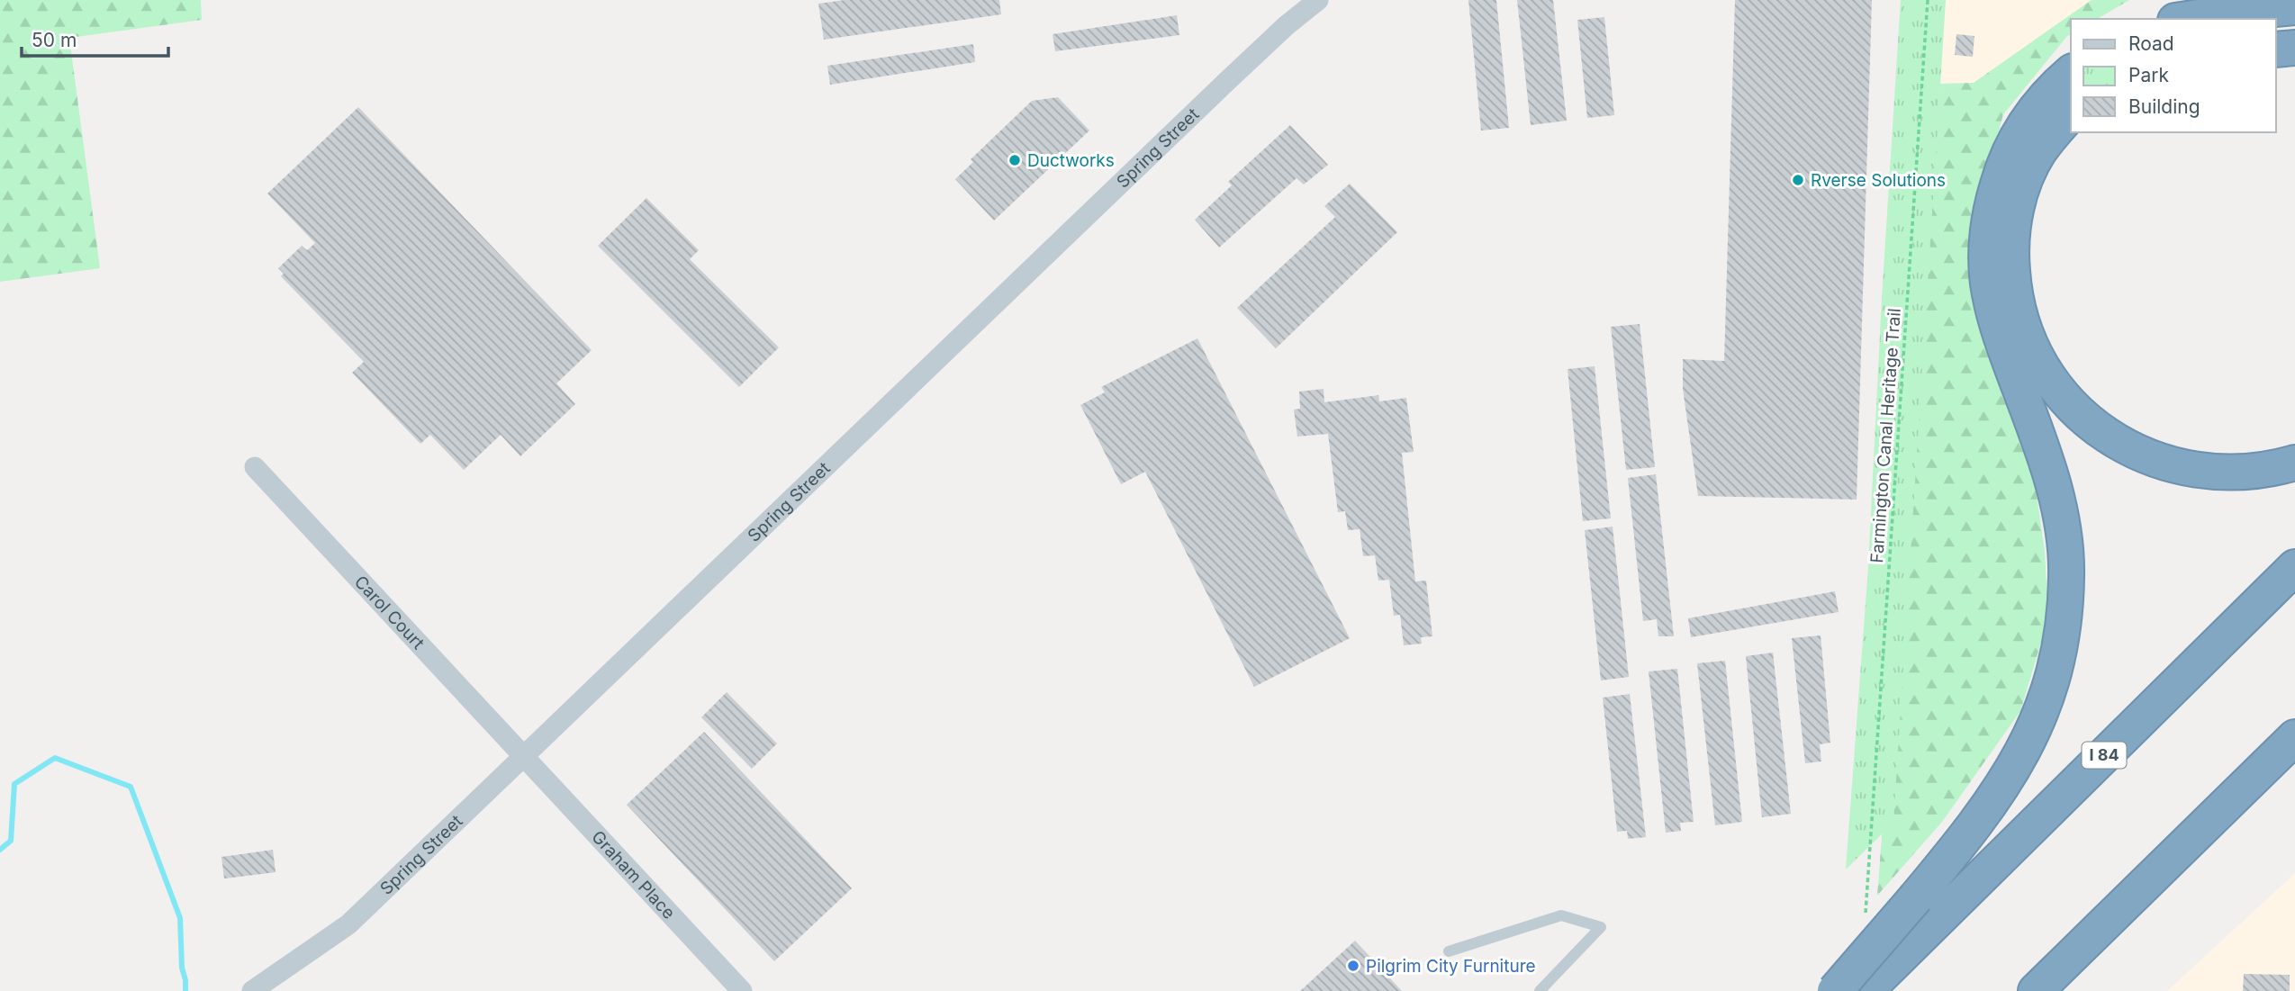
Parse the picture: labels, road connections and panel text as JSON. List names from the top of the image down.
{
  "streets": {
    "highway": ["I 84"],
    "street": ["Spring Street", "Carol Court", "Graham Place"],
    "path": ["Farmington Canal Heritage Trail"]
  },
  "crossings": [
    ["Spring Street", "Carol Court"],
    ["Spring Street", "Graham Place"],
    ["Carol Court", "Graham Place"]
  ],
  "places": ["Ductworks", "Rverse Solutions", "Pilgrim City Furniture"],
  "legend": ["Road", "Park", "Building"],
  "scale_bar": "50 m"
}
